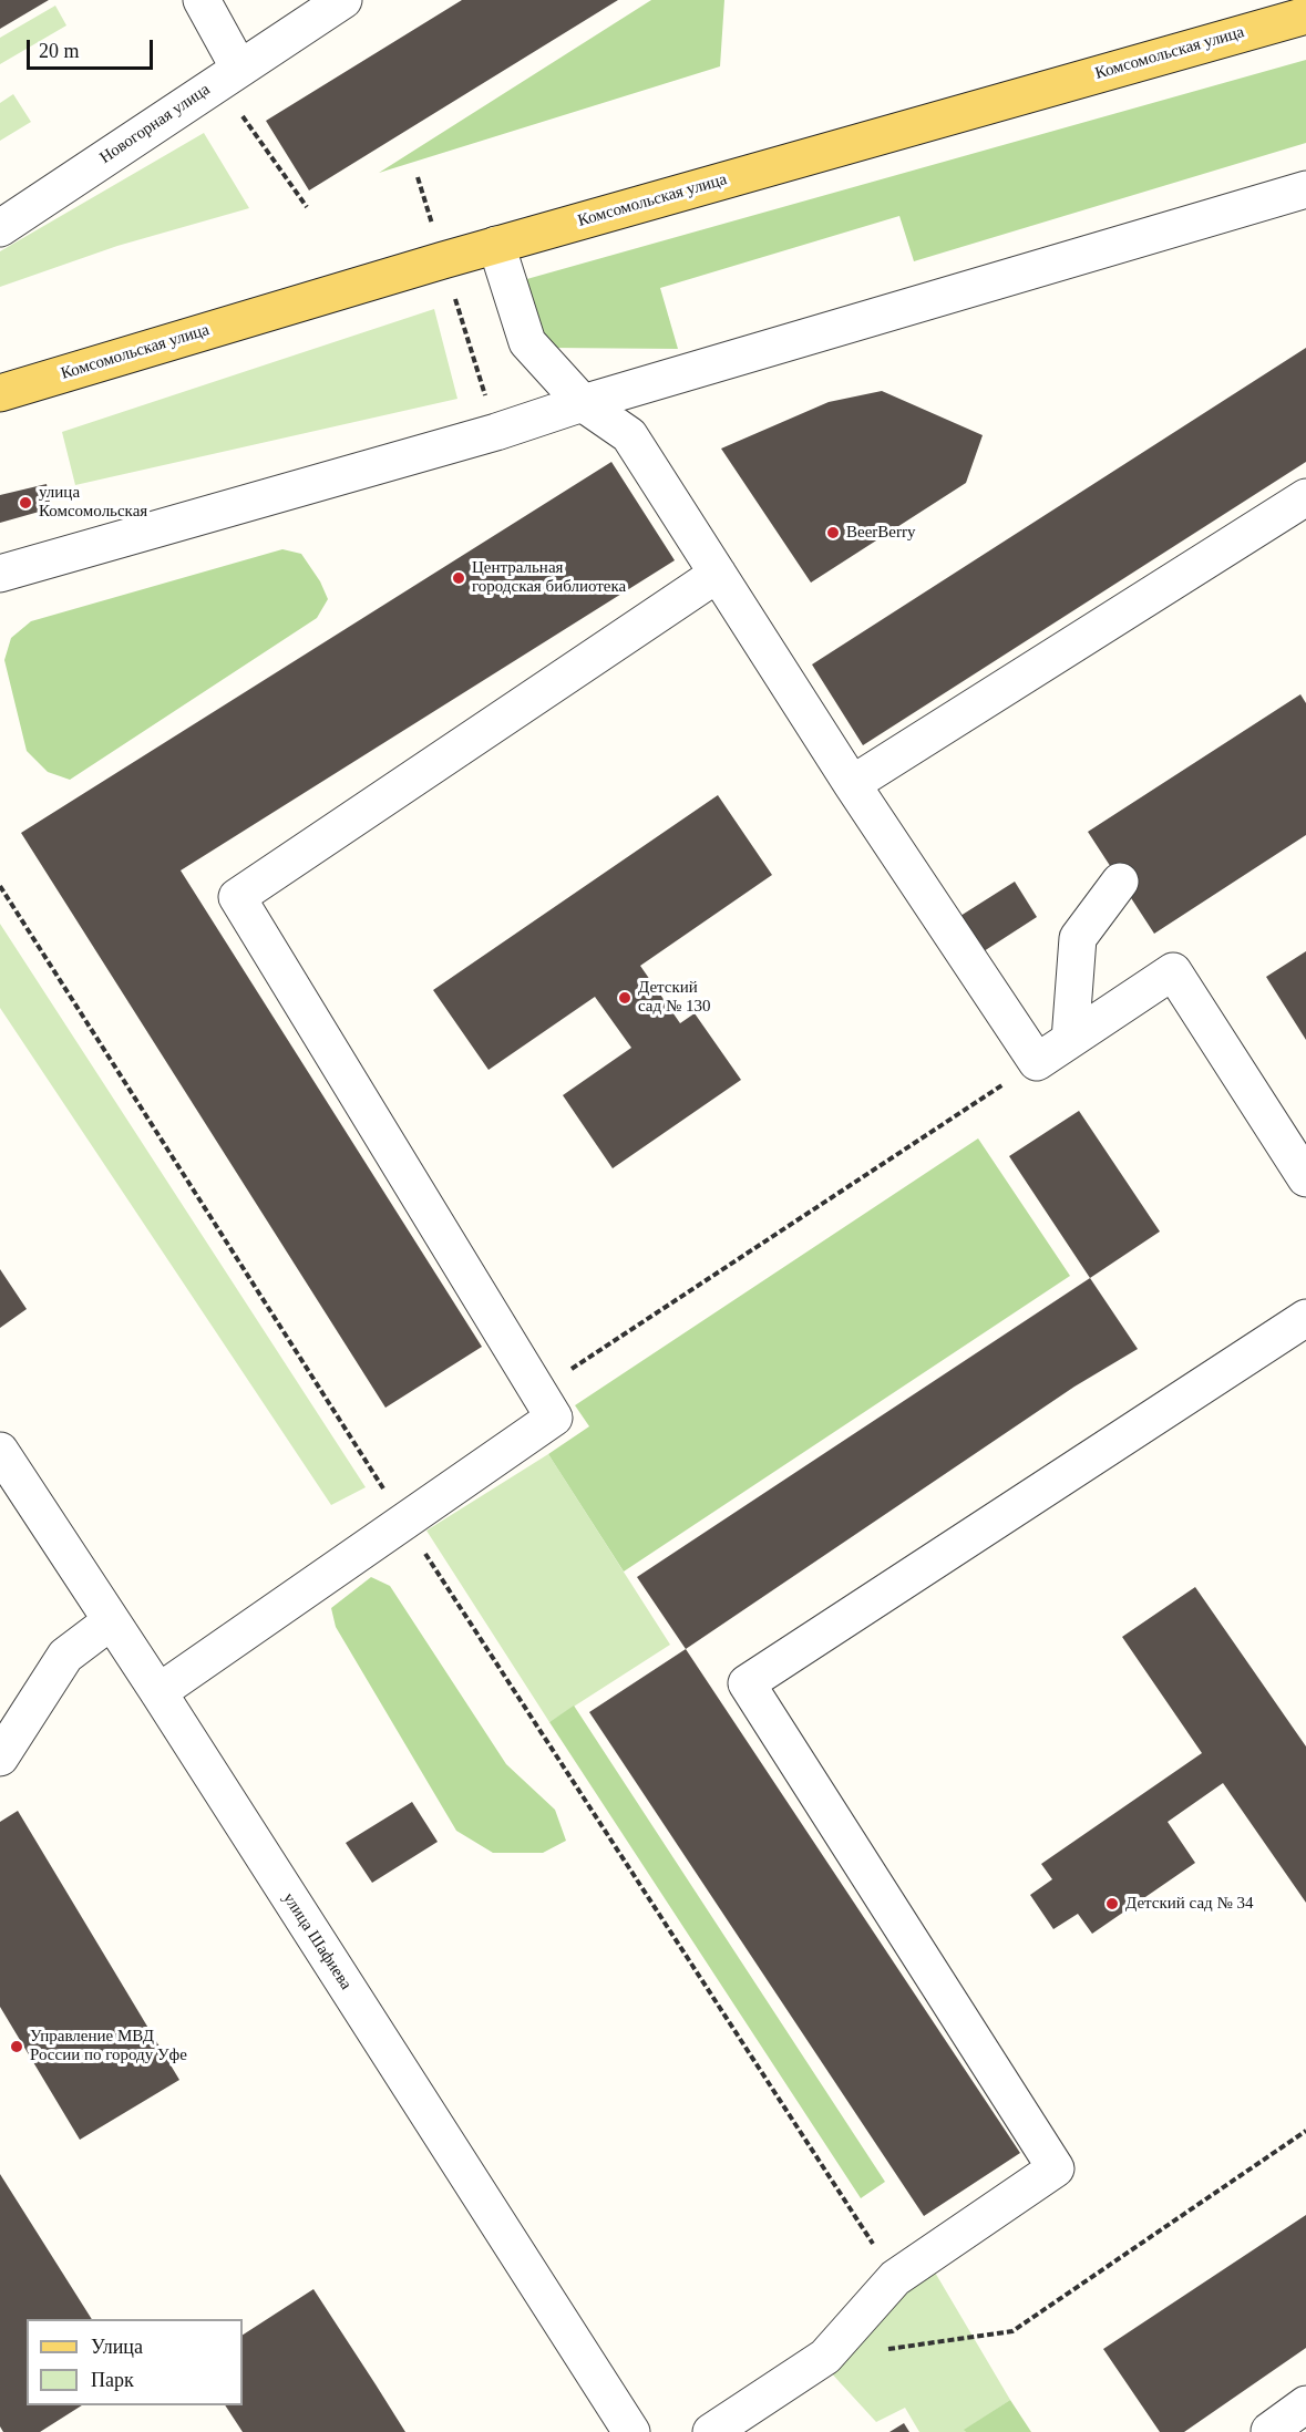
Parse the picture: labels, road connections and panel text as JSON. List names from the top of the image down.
{
  "streets": {
    "main road": ["Комсомольская улица"],
    "street": ["Новогорная улица", "улица Шафиева"]
  },
  "places": [
    "улица Комсомольская",
    "BeerBerry",
    "Центральная городская библиотека",
    "Детский сад № 130",
    "Детский сад № 34",
    "Управление МВД России по городу Уфе"
  ],
  "legend": ["Улица", "Парк"],
  "scale_bar": "20 m"
}
